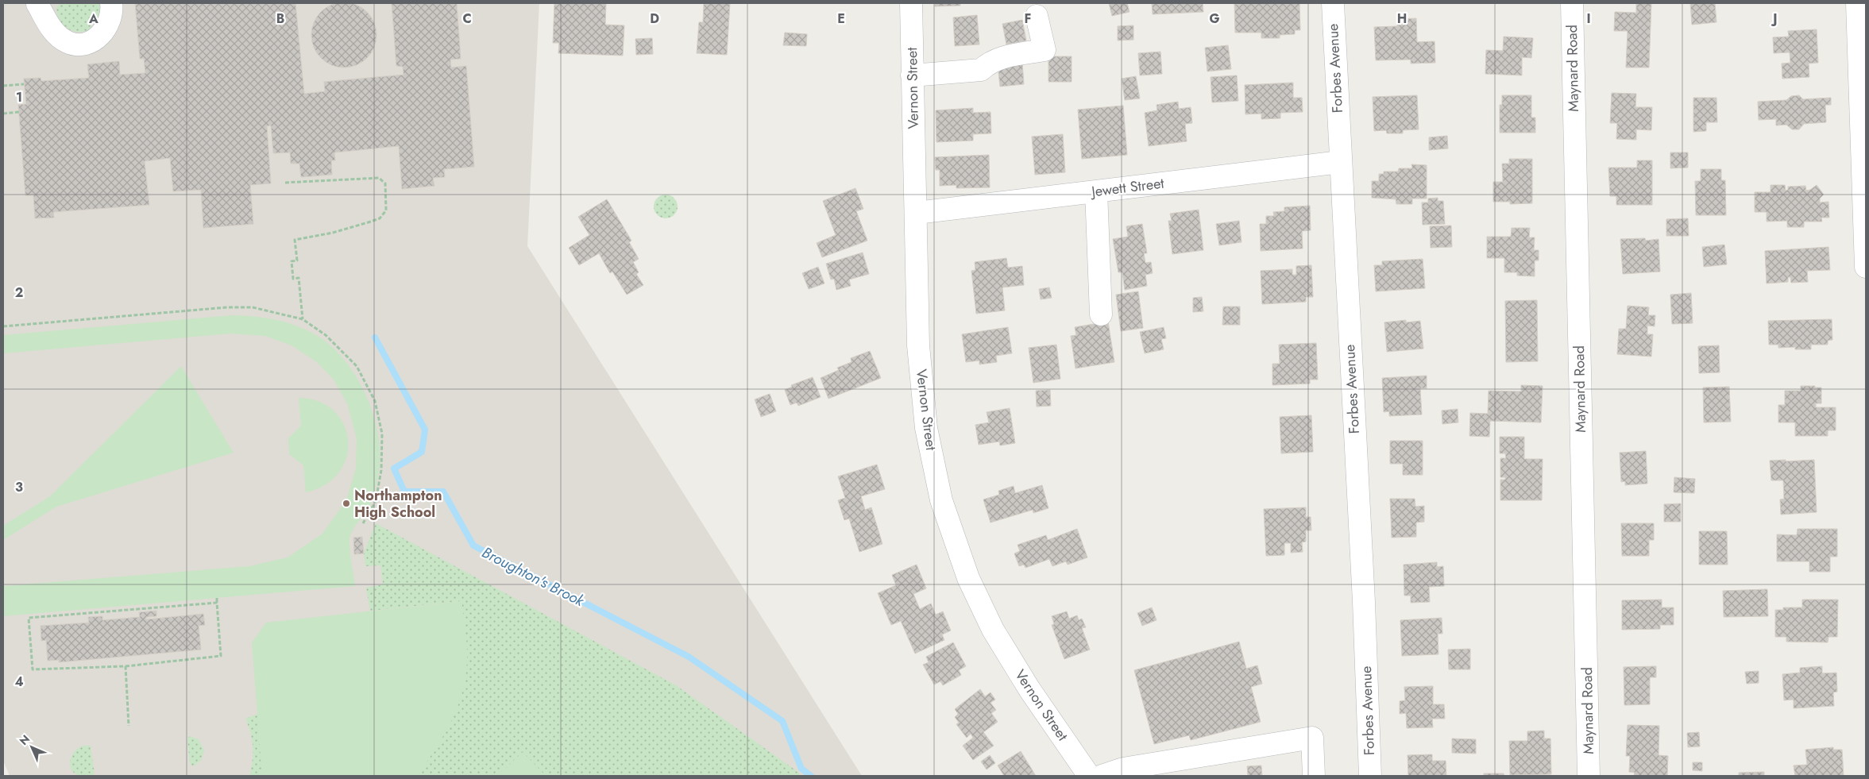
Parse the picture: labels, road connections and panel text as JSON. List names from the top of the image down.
{
  "streets": {
    "street": [
      "Forbes Avenue",
      "Maynard Road",
      "Vernon Street",
      "Jewett Street"
    ]
  },
  "crossings": [
    ["Forbes Avenue", "Jewett Street"],
    ["Vernon Street", "Jewett Street"]
  ],
  "water": ["Broughton's Brook"],
  "places": ["Northampton High School"],
  "north": "top left",
  "grid": {
    "columns": [
      "A",
      "B",
      "C",
      "D",
      "E",
      "F",
      "G",
      "H",
      "I",
      "J"
    ],
    "rows": [
      "1",
      "2",
      "3",
      "4"
    ]
  }
}
